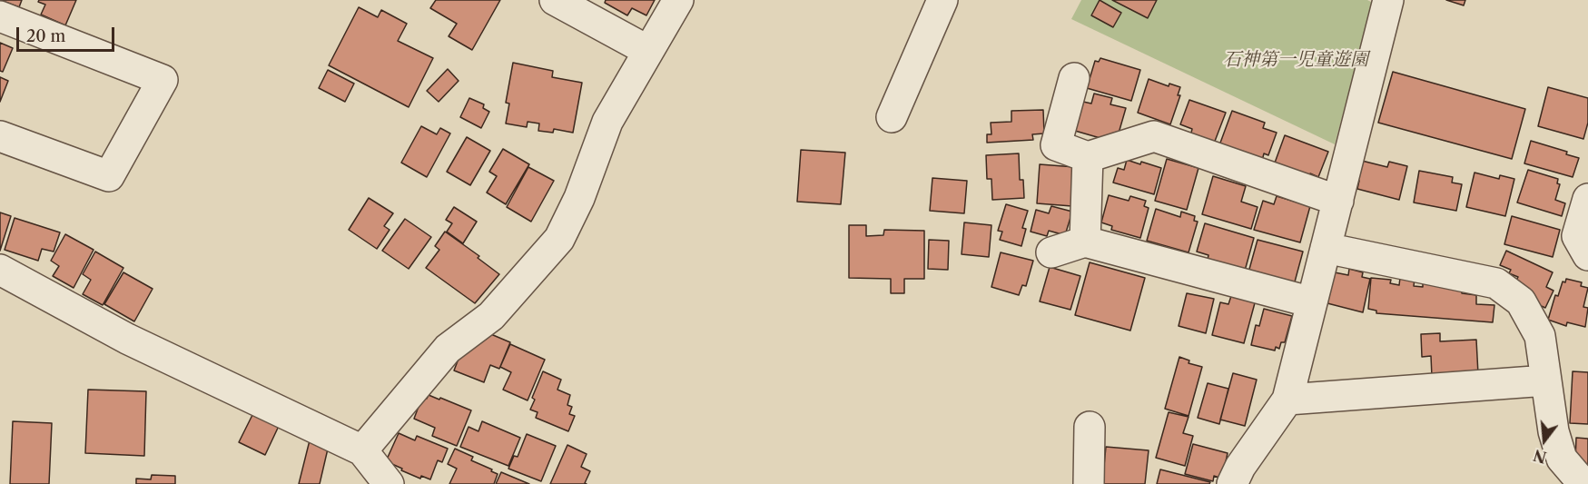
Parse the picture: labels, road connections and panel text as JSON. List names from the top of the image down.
{
  "parks": ["石神第一児童遊園"],
  "scale_bar": "20 m",
  "north": "bottom"
}
